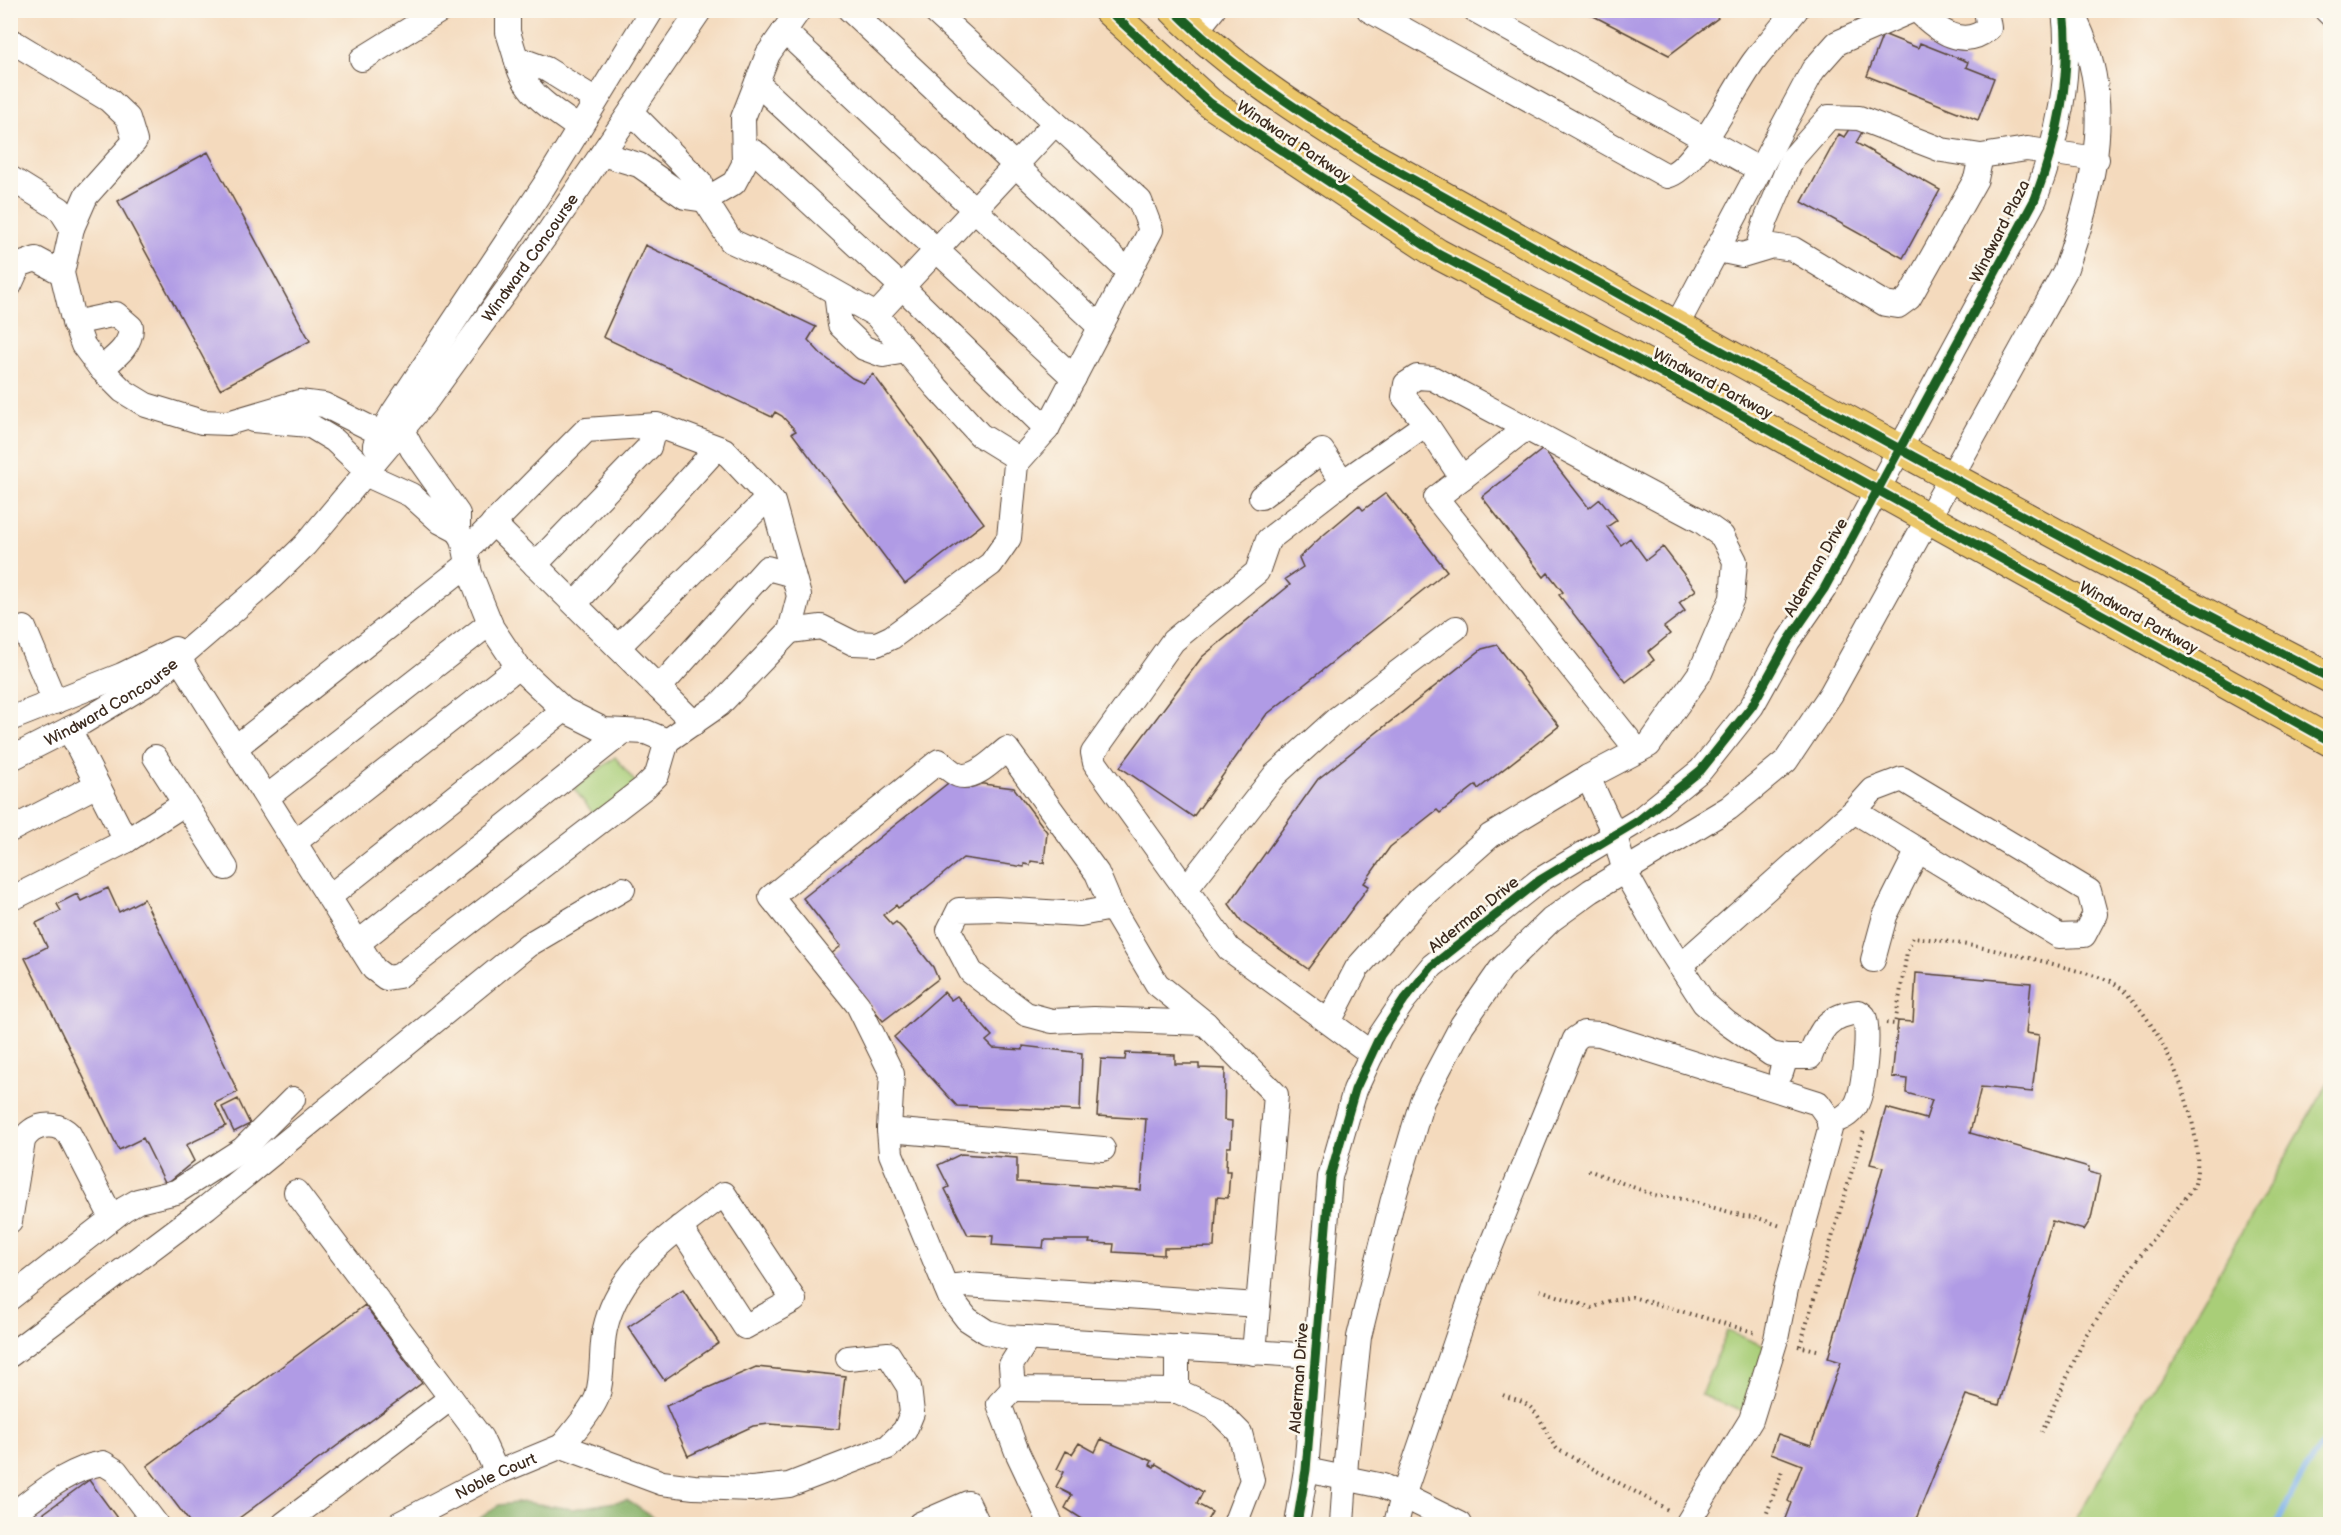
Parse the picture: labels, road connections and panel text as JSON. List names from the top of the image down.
{
  "streets": {
    "main road": ["Windward Parkway"],
    "street": [
      "Windward Plaza",
      "Windward Concourse",
      "Alderman Drive",
      "Noble Court"
    ]
  },
  "crossings": [
    ["Windward Parkway", "Windward Plaza"],
    ["Windward Parkway", "Alderman Drive"],
    ["Windward Plaza", "Alderman Drive"]
  ]
}
